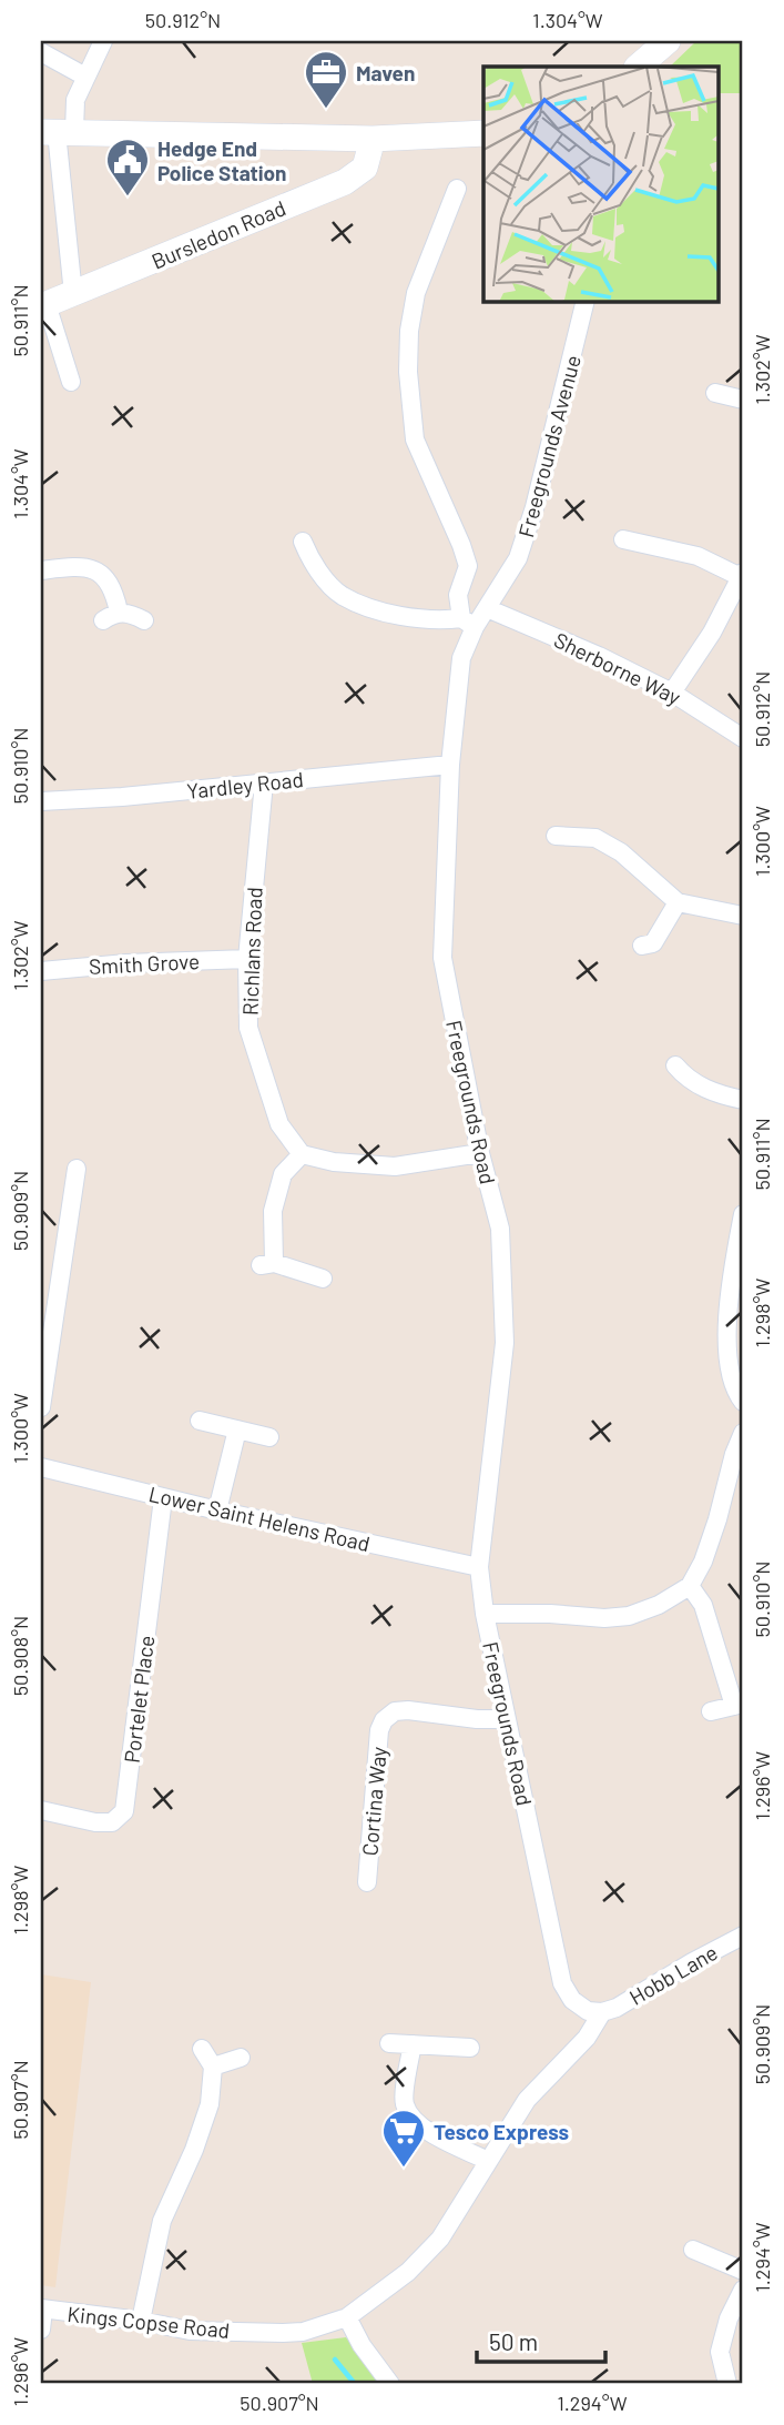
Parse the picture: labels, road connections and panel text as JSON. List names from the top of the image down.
{
  "streets": {
    "main road": ["Bursledon Road"],
    "street": [
      "Freegrounds Avenue",
      "Sherborne Way",
      "Yardley Road",
      "Richlans Road",
      "Smith Grove",
      "Freegrounds Road",
      "Lower Saint Helens Road",
      "Portelet Place",
      "Cortina Way",
      "Hobb Lane",
      "Kings Copse Road"
    ]
  },
  "crossings": [
    ["Freegrounds Avenue", "Sherborne Way"],
    ["Freegrounds Avenue", "Freegrounds Road"],
    ["Yardley Road", "Richlans Road"],
    ["Yardley Road", "Freegrounds Road"],
    ["Richlans Road", "Smith Grove"],
    ["Freegrounds Road", "Lower Saint Helens Road"],
    ["Freegrounds Road", "Cortina Way"],
    ["Freegrounds Road", "Hobb Lane"],
    ["Freegrounds Road", "Kings Copse Road"],
    ["Lower Saint Helens Road", "Portelet Place"],
    ["Hobb Lane", "Kings Copse Road"]
  ],
  "places": {
    "office": ["Maven"],
    "public building": ["Hedge End Police Station"],
    "supermarket": ["Tesco Express"]
  },
  "scale_bar": "50 m",
  "coordinates": [
    "50.912°N",
    "1.304°W",
    "50.911°N",
    "1.302°W",
    "50.910°N",
    "1.300°W",
    "50.909°N",
    "1.298°W",
    "50.908°N",
    "1.296°W",
    "50.907°N",
    "1.294°W"
  ]
}
